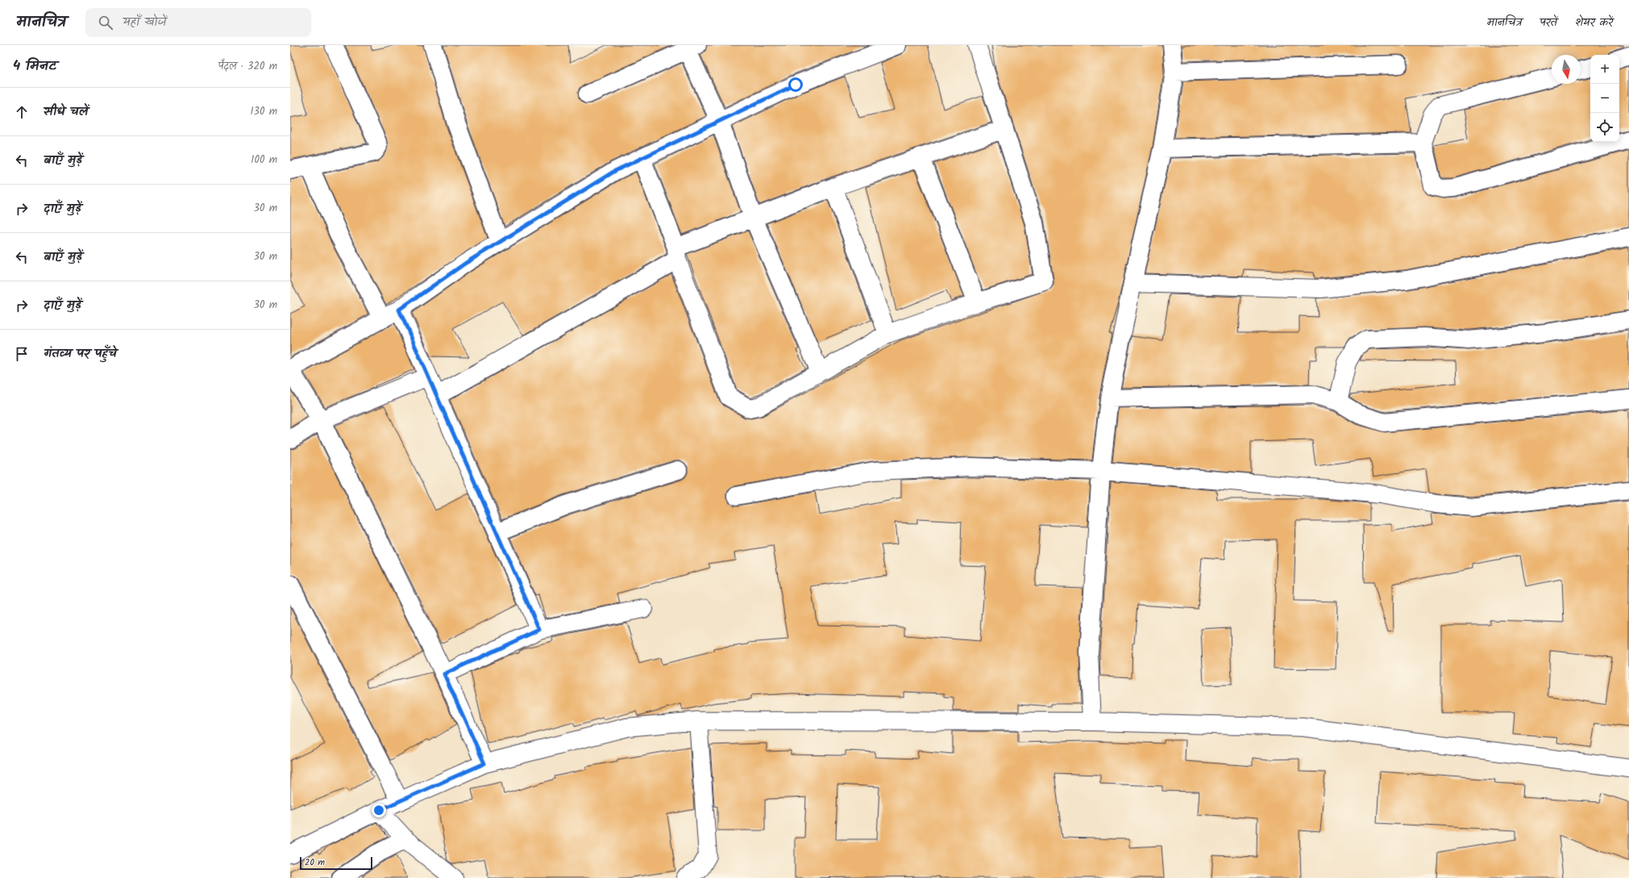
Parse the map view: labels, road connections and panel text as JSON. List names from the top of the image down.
{
  "scale_bar": "20 m",
  "north": "bottom",
  "page": {
    "header": "मानचित्र",
    "search": "यहाँ खोजें",
    "nav": ["मानचित्र", "परतें", "शेयर करें"],
    "heading": ["4 मिनट", "पैदल · 320 m"],
    "map_buttons": ["+", "−"],
    "list": [
      ["सीधे चलें", "130 m"],
      ["बाएँ मुड़ें", "100 m"],
      ["दाएँ मुड़ें", "30 m"],
      ["बाएँ मुड़ें", "30 m"],
      ["दाएँ मुड़ें", "30 m"],
      "गंतव्य पर पहुँचे"
    ],
    "scale": "20 m"
  }
}
